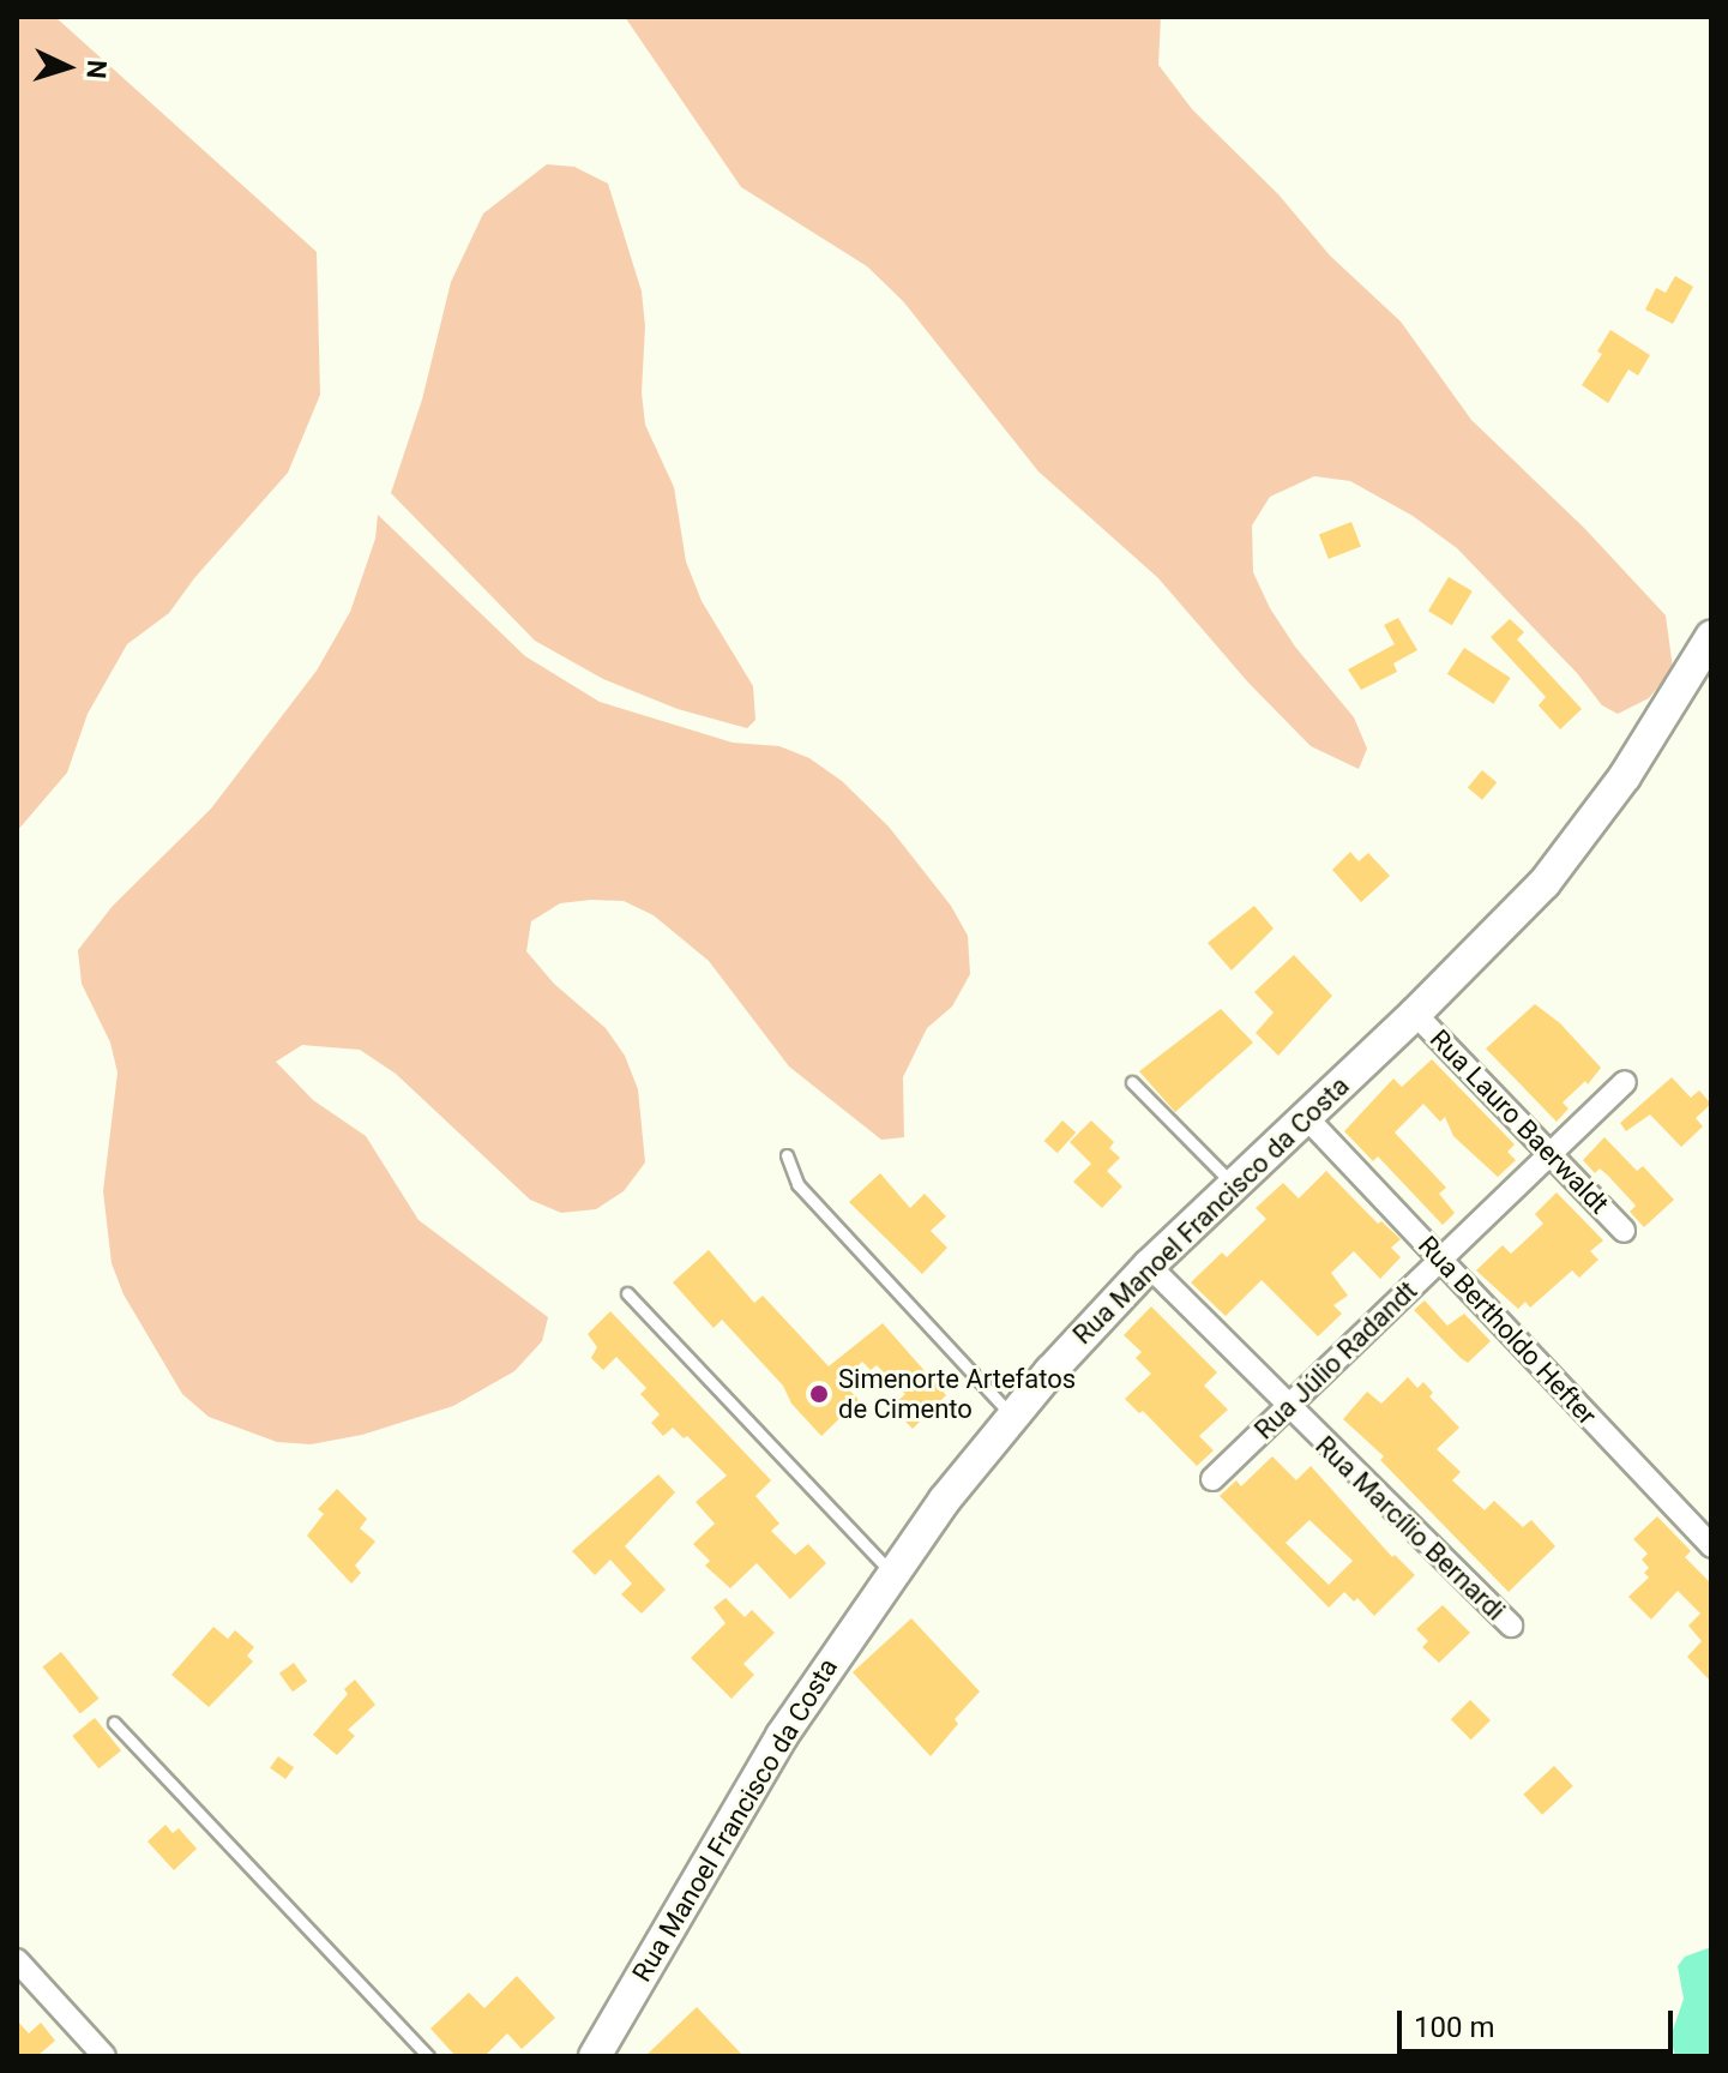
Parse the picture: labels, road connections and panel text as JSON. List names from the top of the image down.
{
  "streets": {
    "main road": ["Rua Manoel Francisco da Costa"],
    "street": [
      "Rua Lauro Baerwaldt",
      "Rua Bertholdo Hefter",
      "Rua Júlio Radandt",
      "Rua Marcílio Bernardi"
    ]
  },
  "crossings": [
    ["Rua Lauro Baerwaldt", "Rua Manoel Francisco da Costa"],
    ["Rua Lauro Baerwaldt", "Rua Júlio Radandt"],
    ["Rua Manoel Francisco da Costa", "Rua Bertholdo Hefter"],
    ["Rua Manoel Francisco da Costa", "Rua Marcílio Bernardi"],
    ["Rua Bertholdo Hefter", "Rua Júlio Radandt"],
    ["Rua Júlio Radandt", "Rua Marcílio Bernardi"]
  ],
  "places": ["Simenorte Artefatos de Cimento"],
  "scale_bar": "100 m",
  "north": "right"
}
